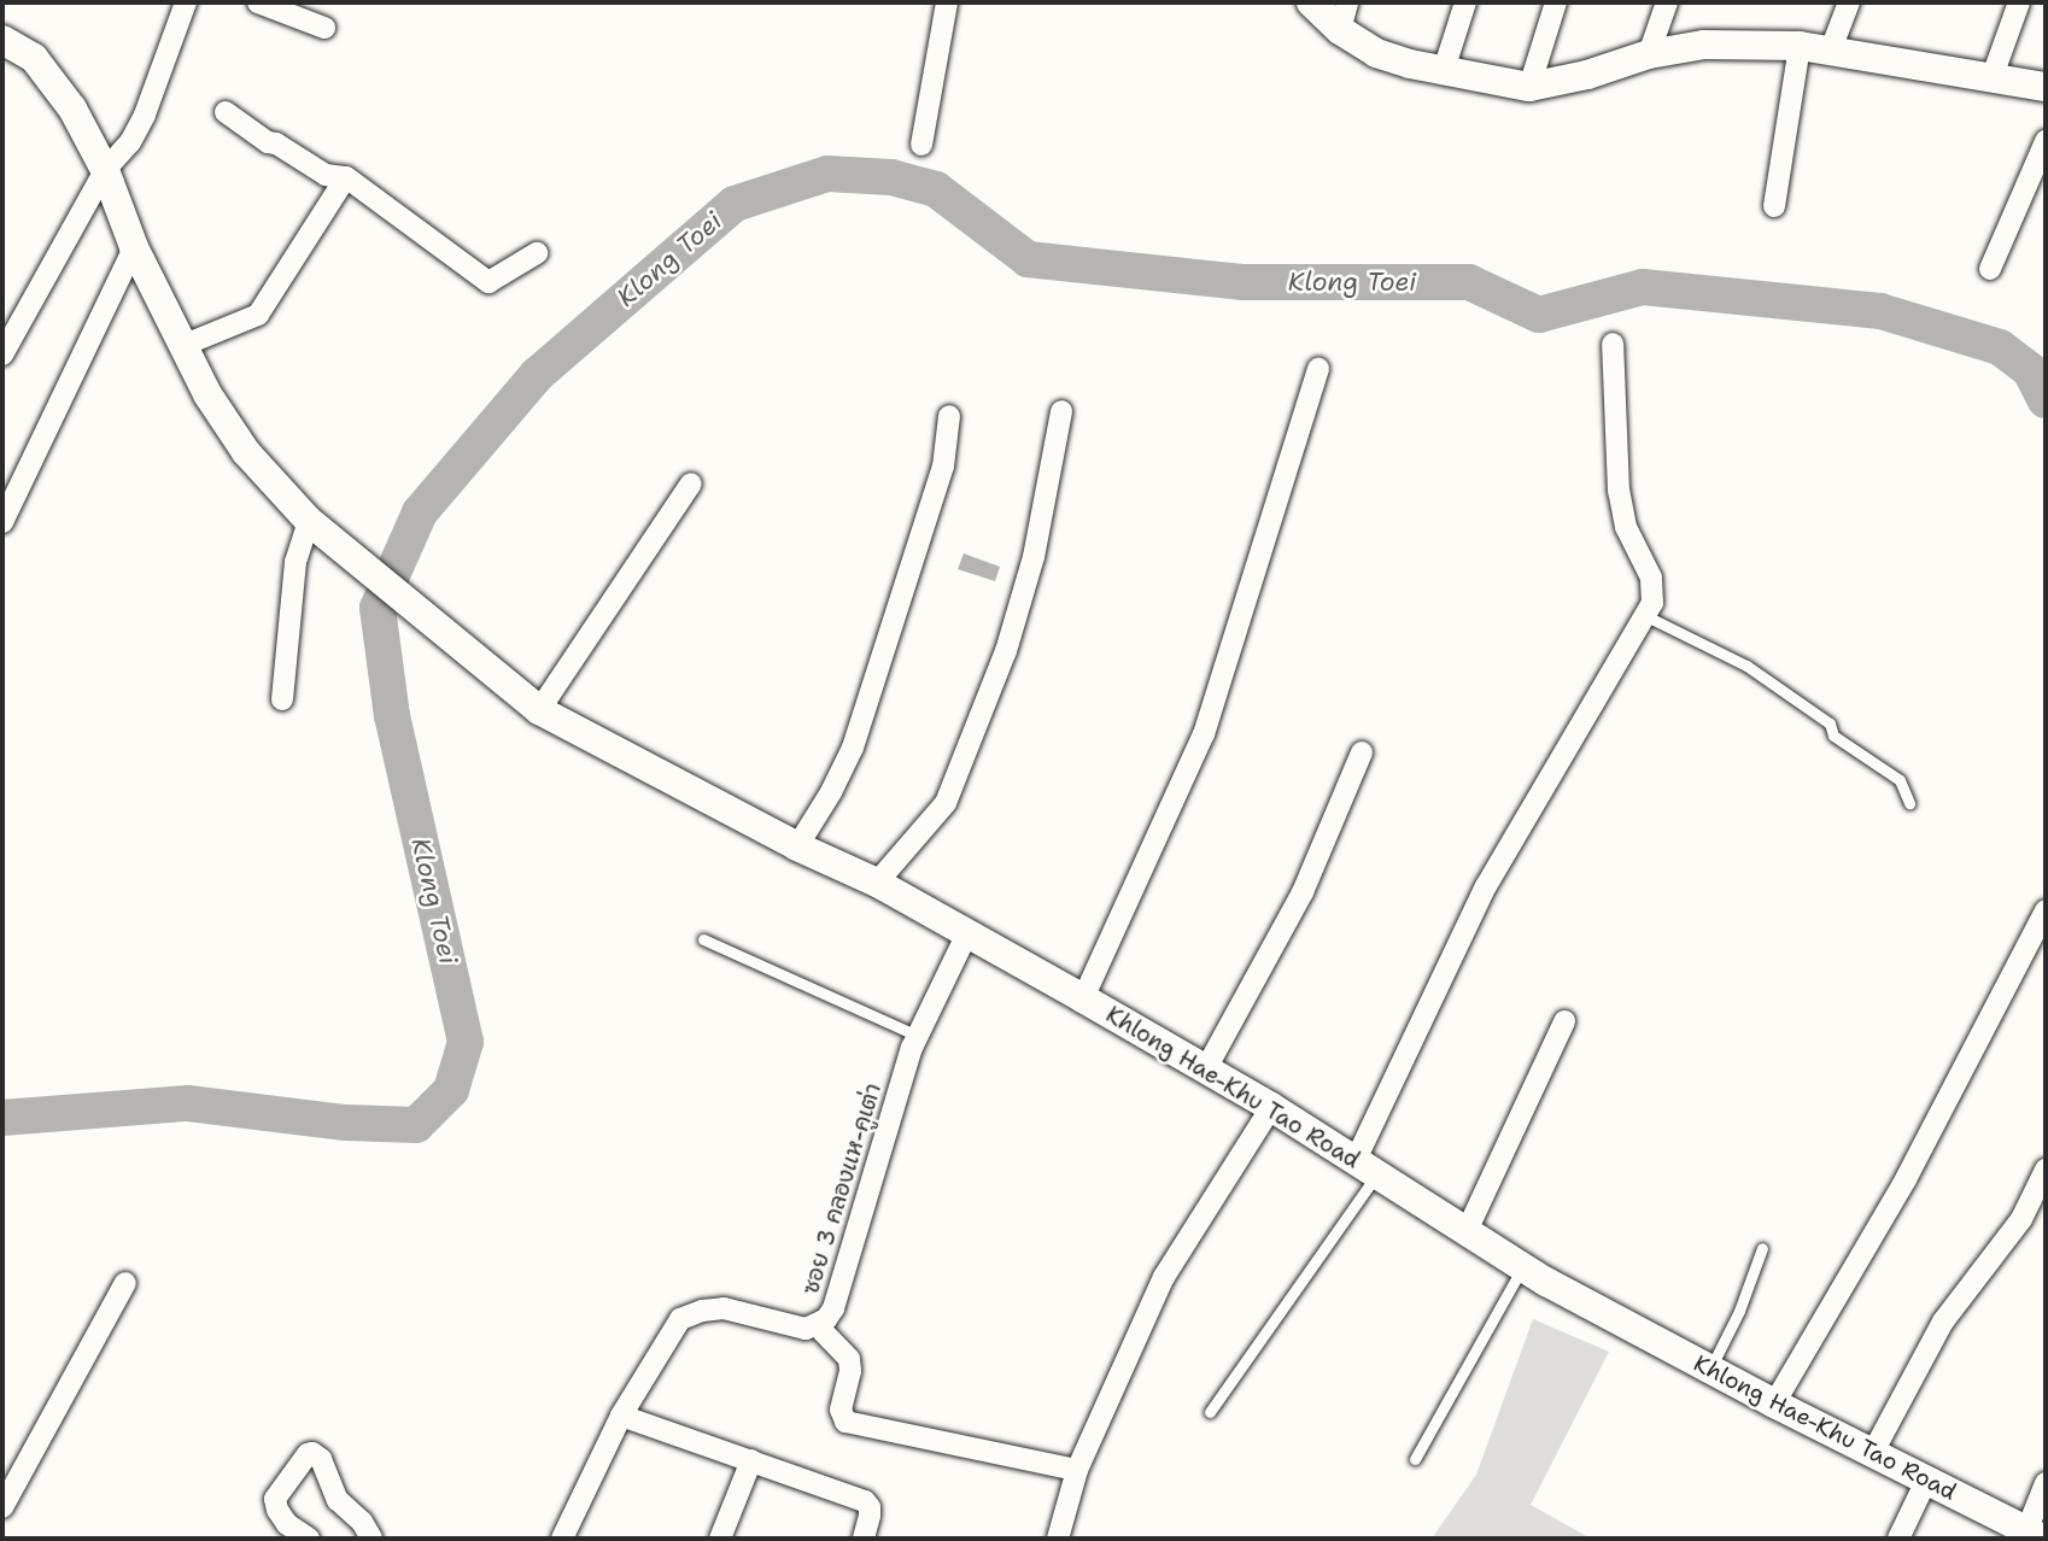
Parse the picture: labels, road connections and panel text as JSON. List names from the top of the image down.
{
  "streets": {
    "street": ["Khlong Hae-Khu Tao Road", "ซอย 3 คลองแห-คูเต่า"]
  },
  "crossings": [
    ["Khlong Hae-Khu Tao Road", "ซอย 3 คลองแห-คูเต่า"]
  ],
  "water": ["Klong Toei"]
}
